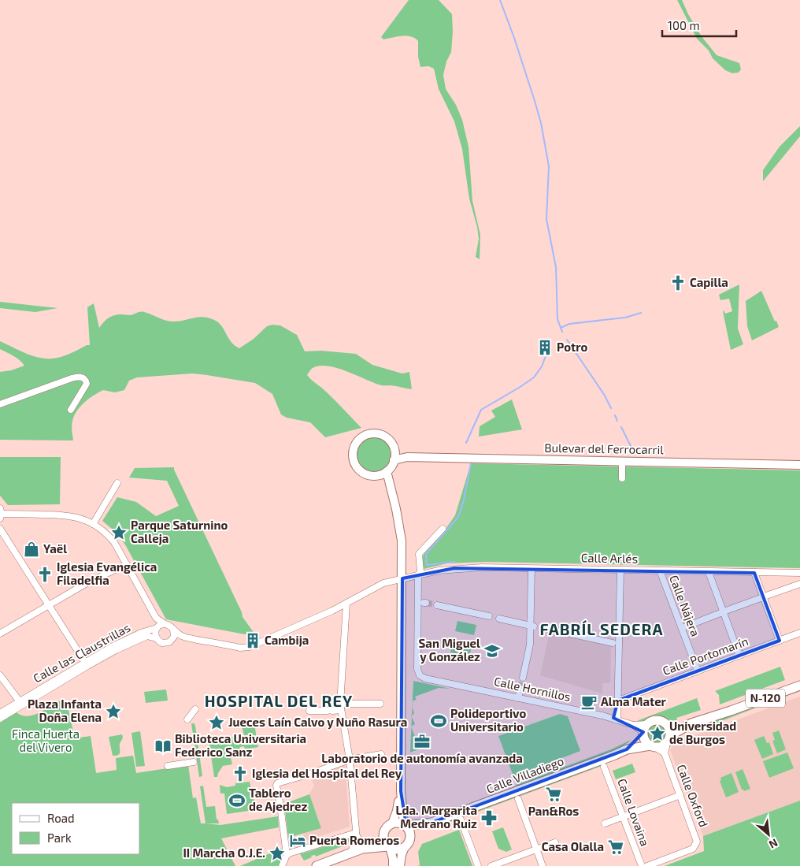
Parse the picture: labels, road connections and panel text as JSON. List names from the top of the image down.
{
  "streets": {
    "highway": ["N-120", "Calle Villadiego"],
    "main road": ["Bulevar del Ferrocarril"],
    "street": [
      "Calle Arlés",
      "Calle Nájera",
      "Calle las Claustrillas",
      "Calle Portomarín",
      "Calle Hornillos",
      "Calle Oxford",
      "Calle Lovaina"
    ]
  },
  "crossings": [
    ["Calle Arlés", "Calle Nájera"],
    ["Calle Arlés", "Calle Hornillos"],
    ["Calle Nájera", "Calle Portomarín"],
    ["Calle Hornillos", "Calle Villadiego"],
    ["Calle Hornillos", "Calle Oxford"],
    ["Calle Villadiego", "Calle Oxford"]
  ],
  "districts": ["FABRÍL SEDERA", "HOSPITAL DEL REY"],
  "parks": ["Finca Huerta del Vivero"],
  "places": {
    "church": ["Capilla", "Iglesia Evangélica Filadelfia", "Iglesia del Hospital del Rey"],
    "building": ["Potro", "Cambija"],
    "place": [
      "Parque Saturnino Calleja",
      "Plaza Infanta Doña Elena",
      "Jueces Laín Calvo y Nuño Rasura",
      "Universidad de Burgos",
      "II Marcha O.J.E."
    ],
    "shop": ["Yaël"],
    "school or university": ["San Miguel y González"],
    "cafe": ["Alma Mater"],
    "sports": ["Polideportivo Universitario", "Tablero de Ajedrez"],
    "office": ["Laboratorio de autonomía avanzada"],
    "library": ["Biblioteca Universitaria Federico Sanz"],
    "supermarket": ["Pan&Ros", "Casa Olalla"],
    "pharmacy": ["Lda. Margarita Medrano Ruiz"],
    "hotel": ["Puerta Romeros"]
  },
  "legend": ["Road", "Park"],
  "scale_bar": "100 m",
  "north": "bottom right"
}
